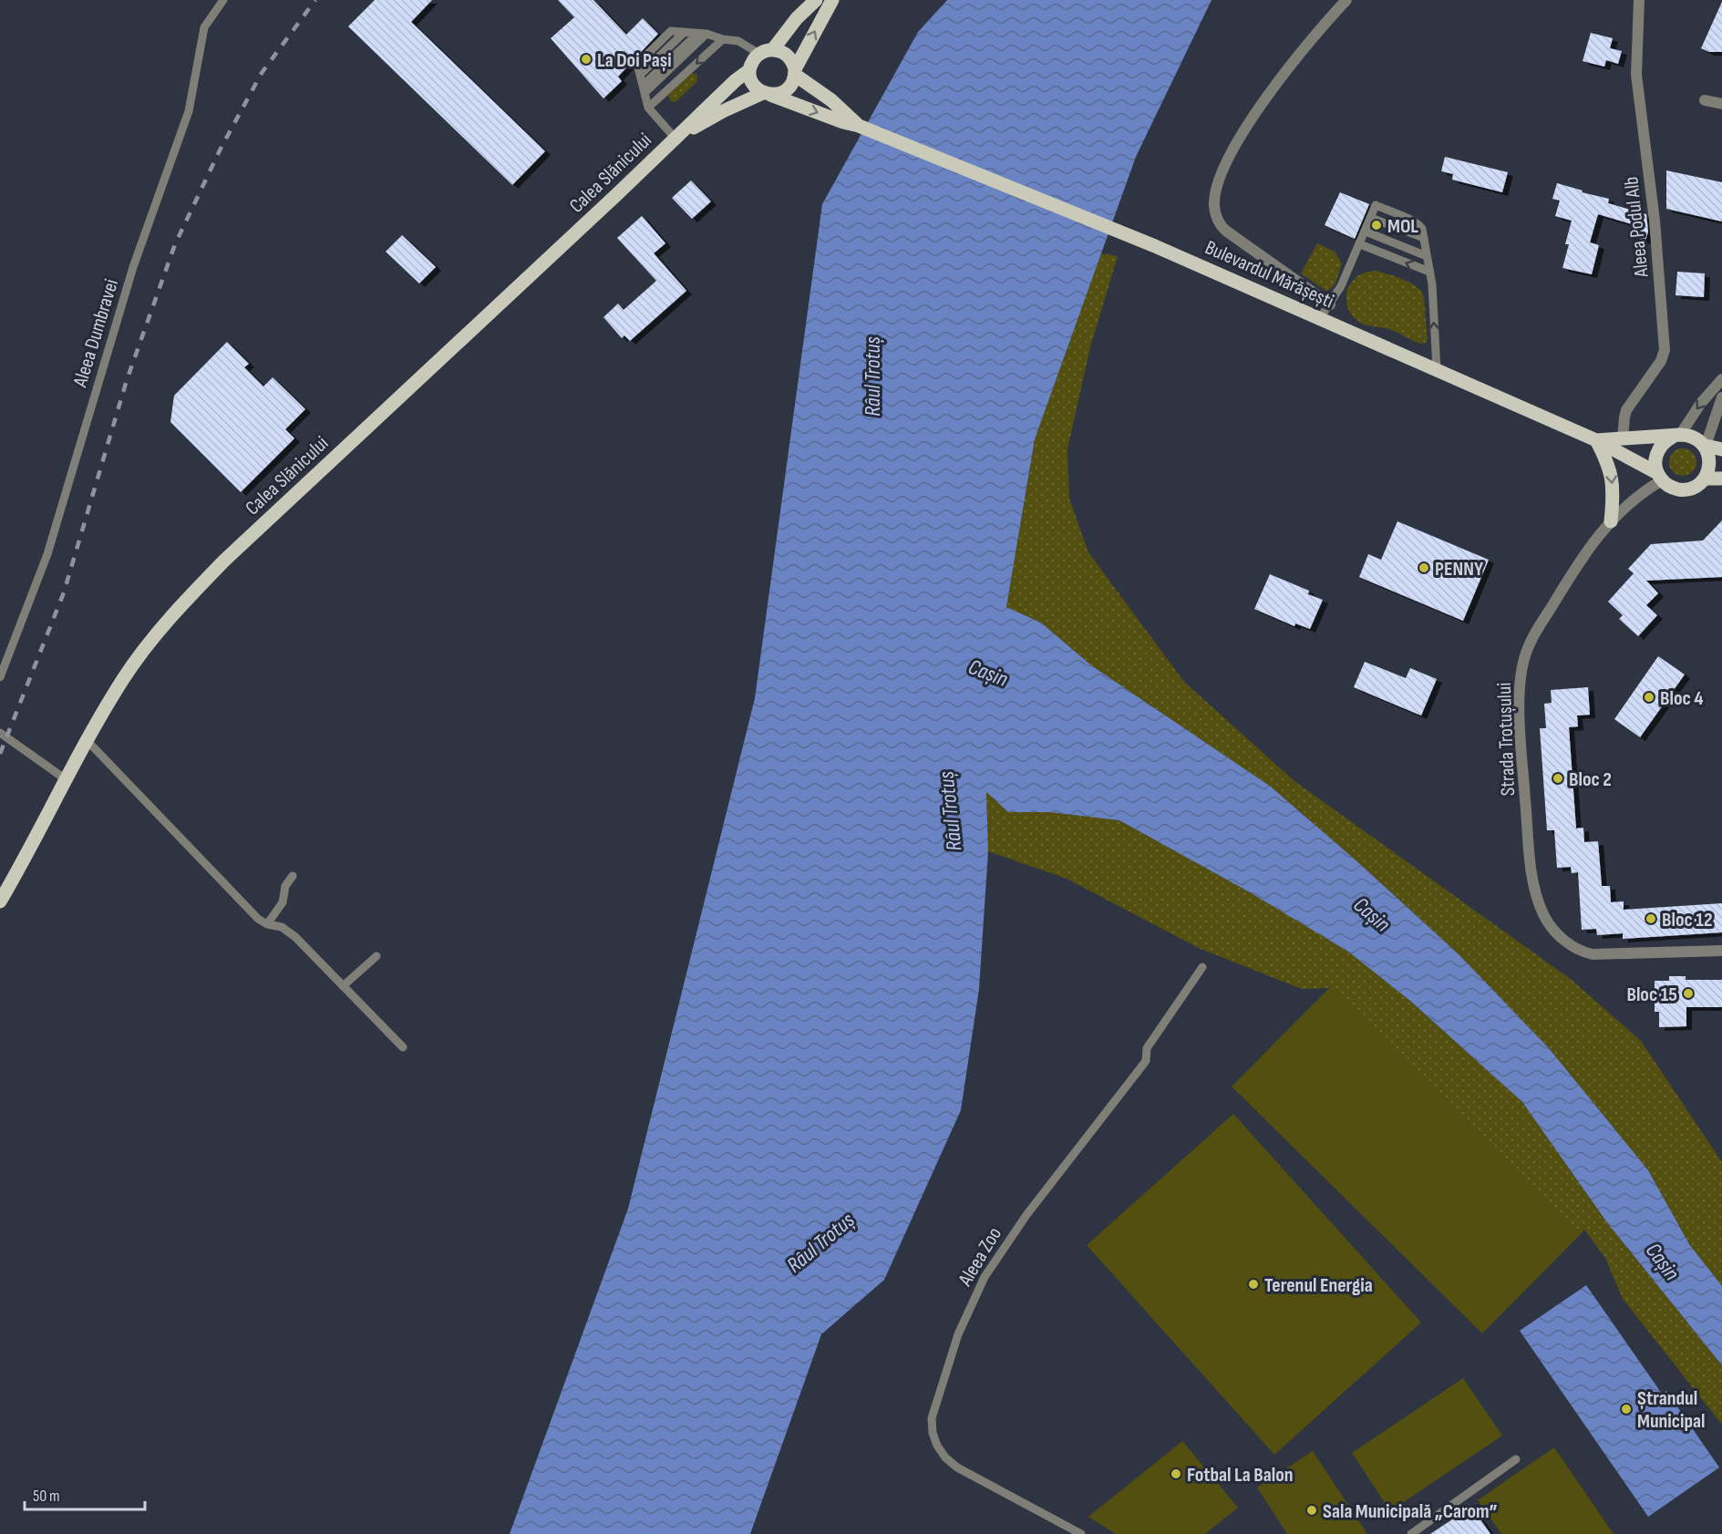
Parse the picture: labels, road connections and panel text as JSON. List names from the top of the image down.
{
  "streets": {
    "main road": ["Calea Slănicului", "Bulevardul Mărășești"],
    "street": ["Aleea Podul Alb", "Strada Trotușului"],
    "lane": ["Aleea Dumbravei", "Aleea Zoo"]
  },
  "crossings": [
    ["Calea Slănicului", "Bulevardul Mărășești"],
    ["Bulevardul Mărășești", "Strada Trotușului"]
  ],
  "water": ["Râul Trotuș", "Cașin"],
  "places": [
    "La Doi Pași",
    "MOL",
    "PENNY",
    "Bloc 4",
    "Bloc 2",
    "Bloc 12",
    "Bloc 15",
    "Terenul Energia",
    "Ștrandul Municipal",
    "Fotbal La Balon",
    "Sala Municipală „Carom”"
  ],
  "scale_bar": "50 m"
}
